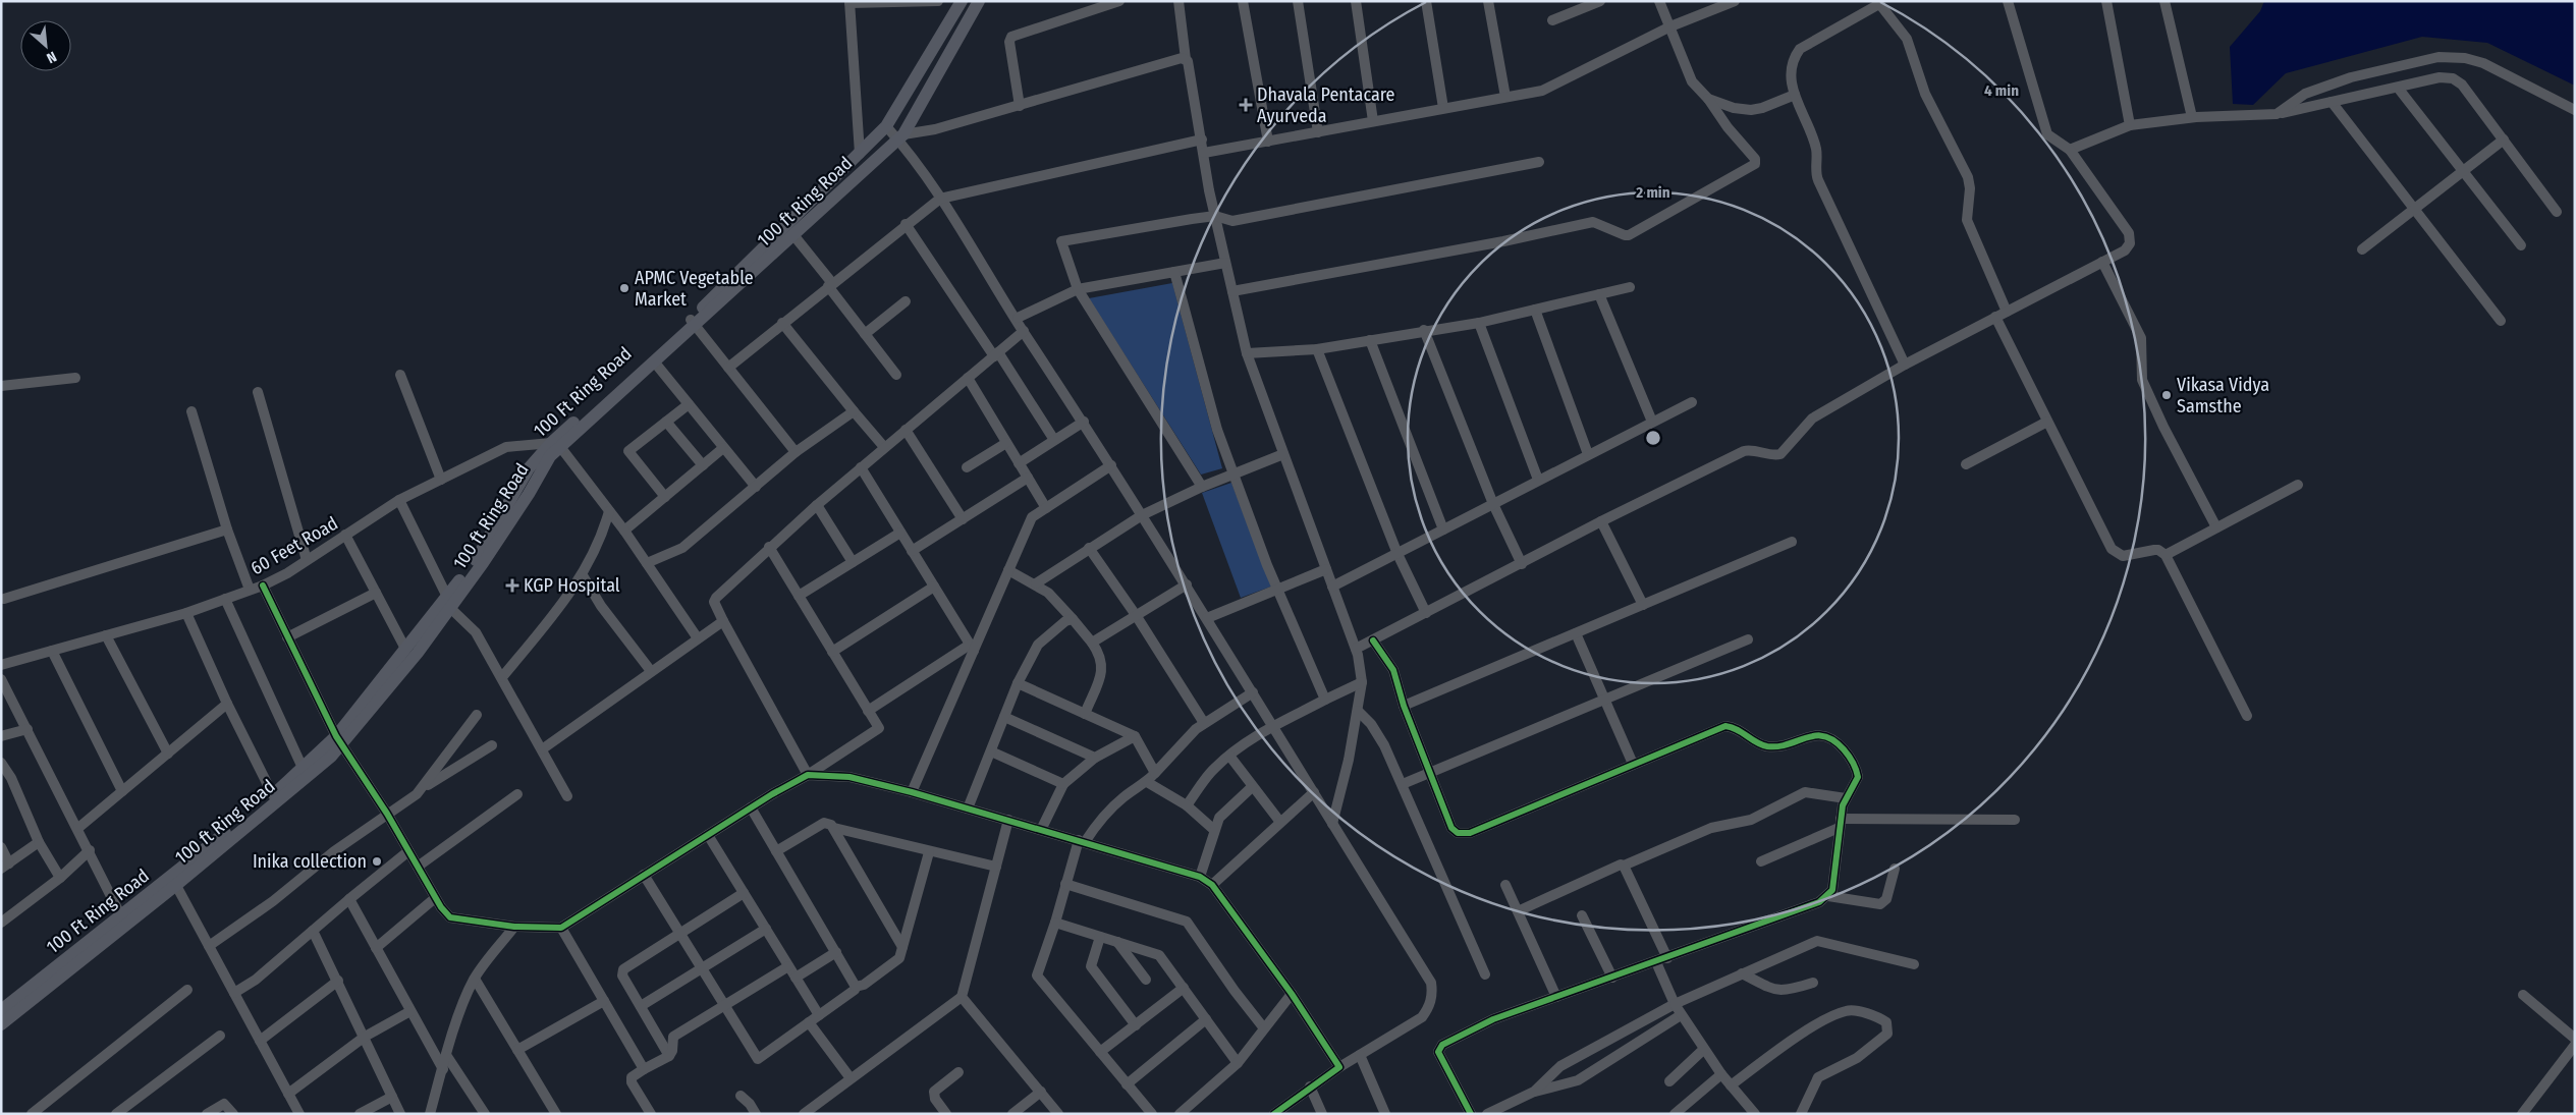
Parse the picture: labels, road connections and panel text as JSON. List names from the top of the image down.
{
  "streets": {
    "main road": ["100 ft Ring Road", "100 Ft Ring Road"],
    "street": ["60 Feet Road"]
  },
  "crossings": [
    ["100 ft Ring Road", "100 Ft Ring Road"],
    ["100 ft Ring Road", "60 Feet Road"],
    ["100 Ft Ring Road", "60 Feet Road"]
  ],
  "places": {
    "health": ["Dhavala Pentacare Ayurveda", "KGP Hospital"],
    "other": ["APMC Vegetable Market", "Vikasa Vidya Samsthe", "Inika collection"]
  },
  "north": "bottom right",
  "rings": ["4 min", "2 min"]
}
